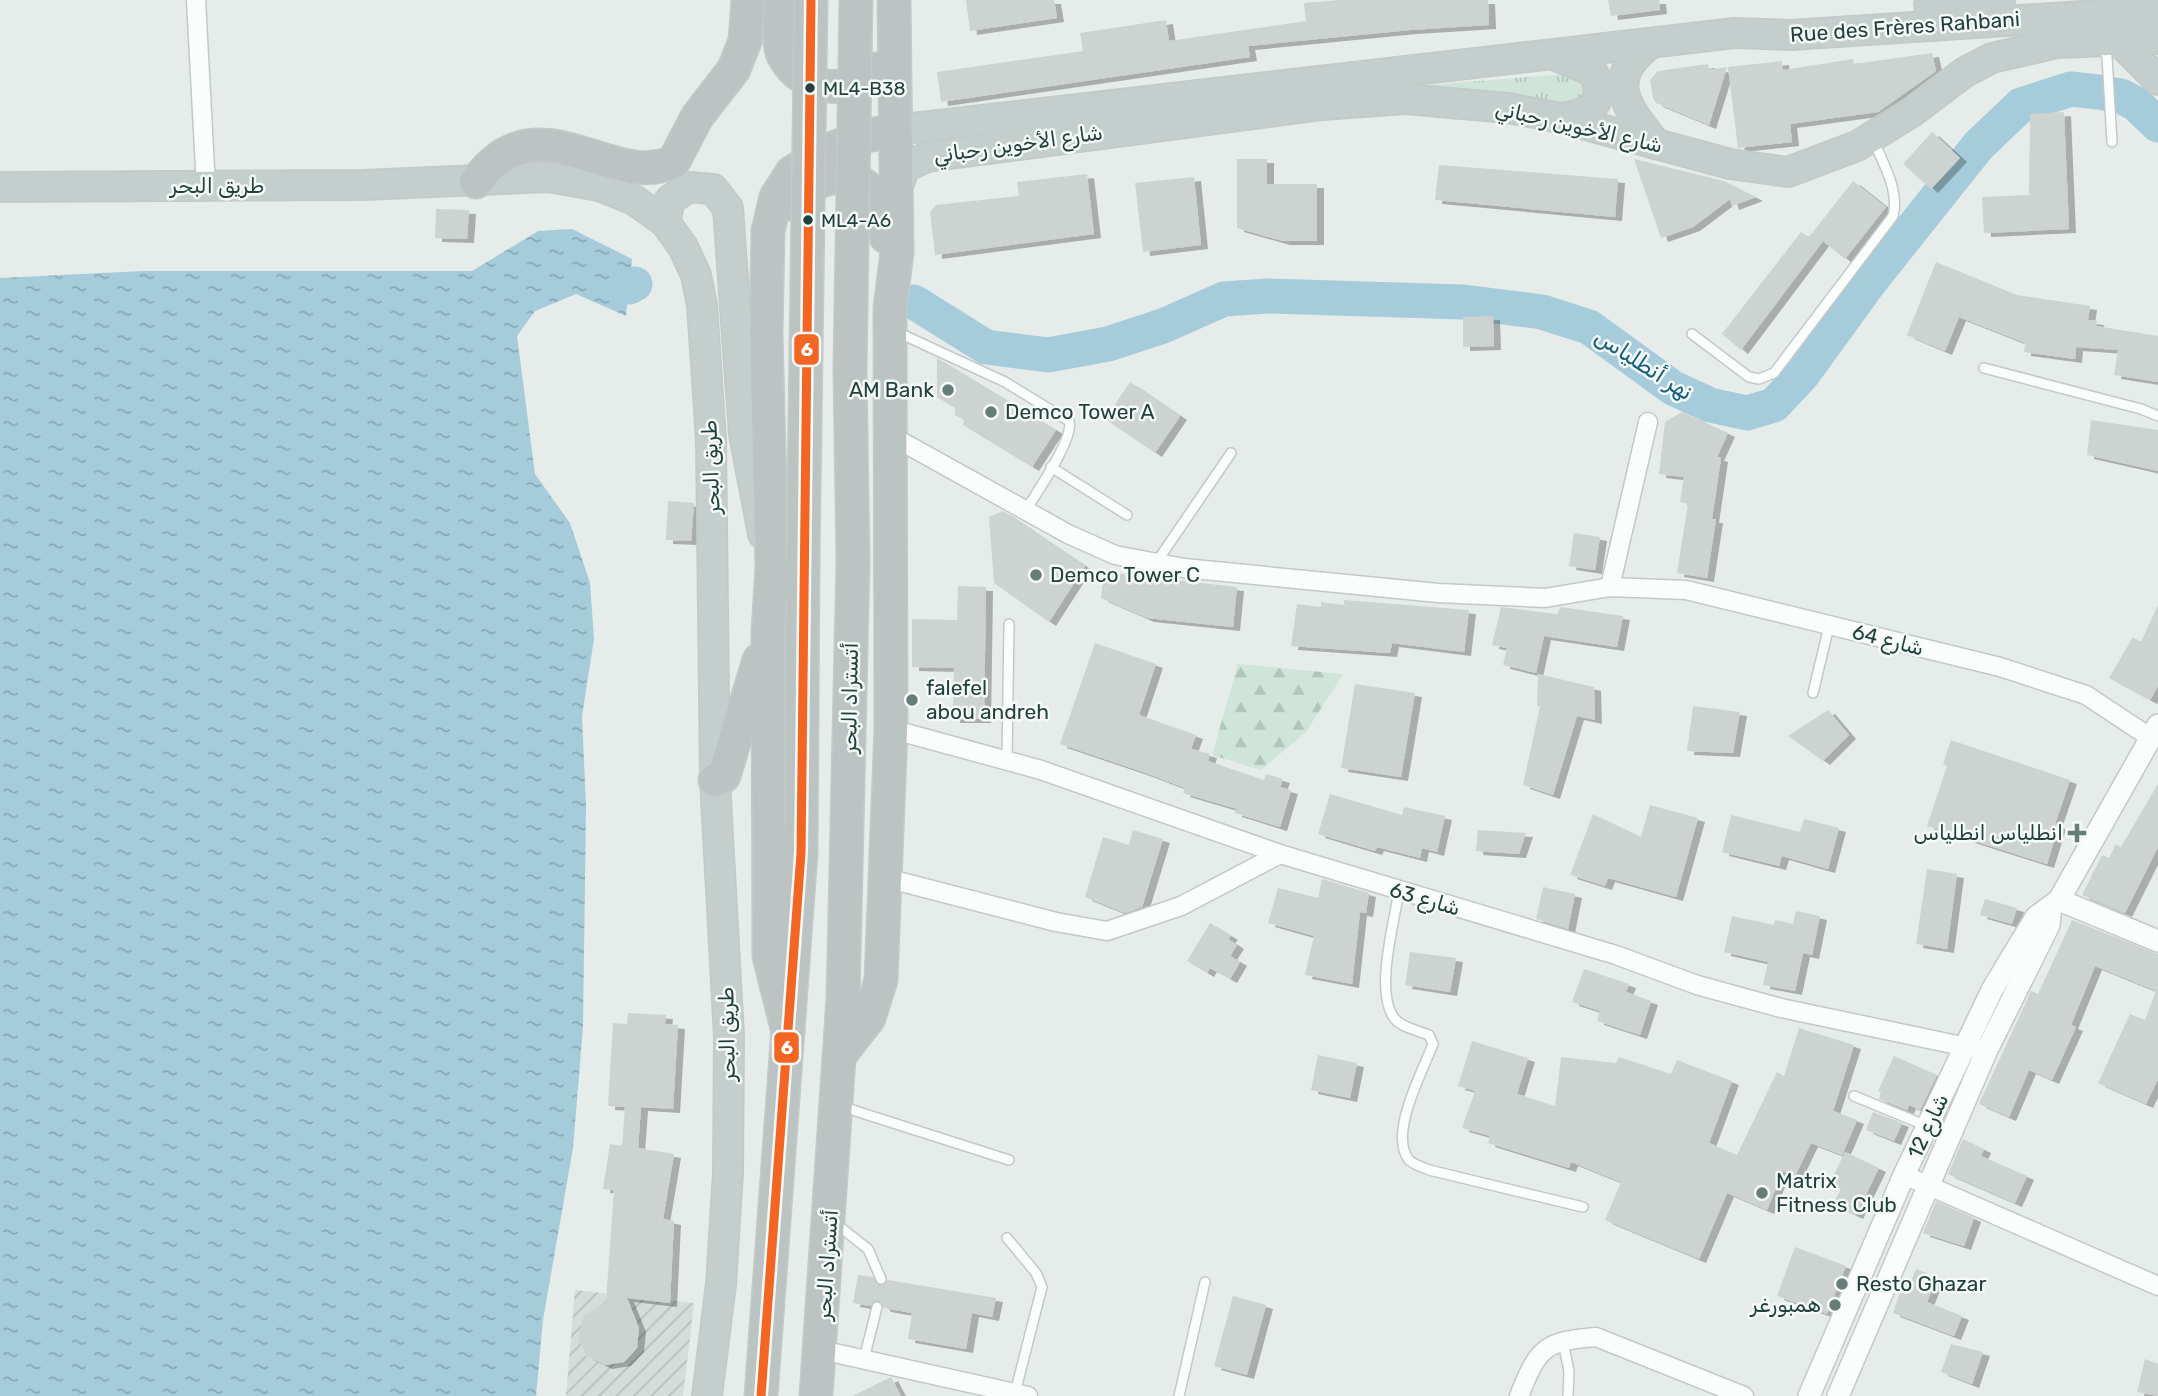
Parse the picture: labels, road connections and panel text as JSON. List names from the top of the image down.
{
  "streets": {
    "highway": [
      "Rue des Frères Rahbani",
      "شارع الأخوين رحباني",
      "طريق البحر",
      "أتستراد البحر"
    ],
    "street": ["شارع 64", "شارع 63", "شارع 12"]
  },
  "crossings": [
    ["Rue des Frères Rahbani", "شارع الأخوين رحباني"],
    ["شارع 64", "شارع 12"],
    ["شارع 63", "شارع 12"]
  ],
  "water": ["نهر أنطلياس"],
  "places": {
    "other": [
      "ML4-B38",
      "ML4-A6",
      "AM Bank",
      "Demco Tower A",
      "Demco Tower C",
      "falefel abou andreh",
      "Matrix Fitness Club",
      "Resto Ghazar",
      "همبورغر"
    ],
    "health": ["انطلياس انطلياس"]
  },
  "lines": ["transit line 6"]
}
